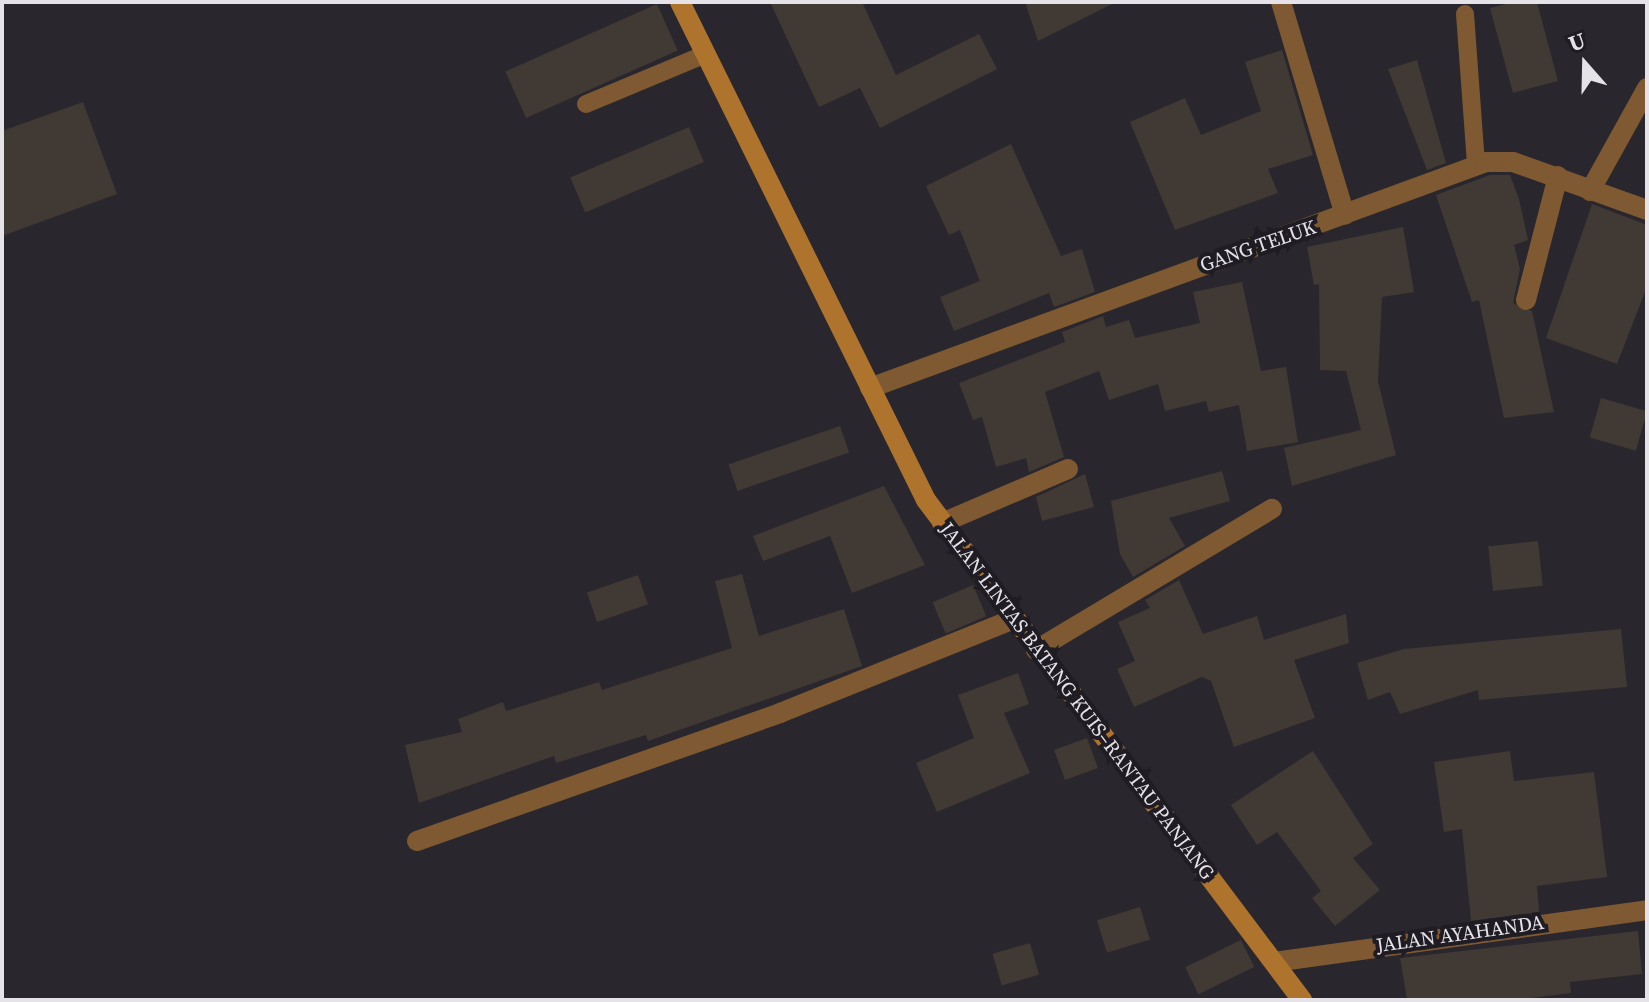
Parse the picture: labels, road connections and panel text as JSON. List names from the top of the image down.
{
  "streets": {
    "main road": ["JALAN LINTAS BATANG KUIS–RANTAU PANJANG"],
    "street": ["GANG TELUK", "JALAN AYAHANDA"]
  },
  "crossings": [
    ["GANG TELUK", "JALAN LINTAS BATANG KUIS–RANTAU PANJANG"],
    ["JALAN LINTAS BATANG KUIS–RANTAU PANJANG", "JALAN AYAHANDA"]
  ],
  "north": "top"
}
